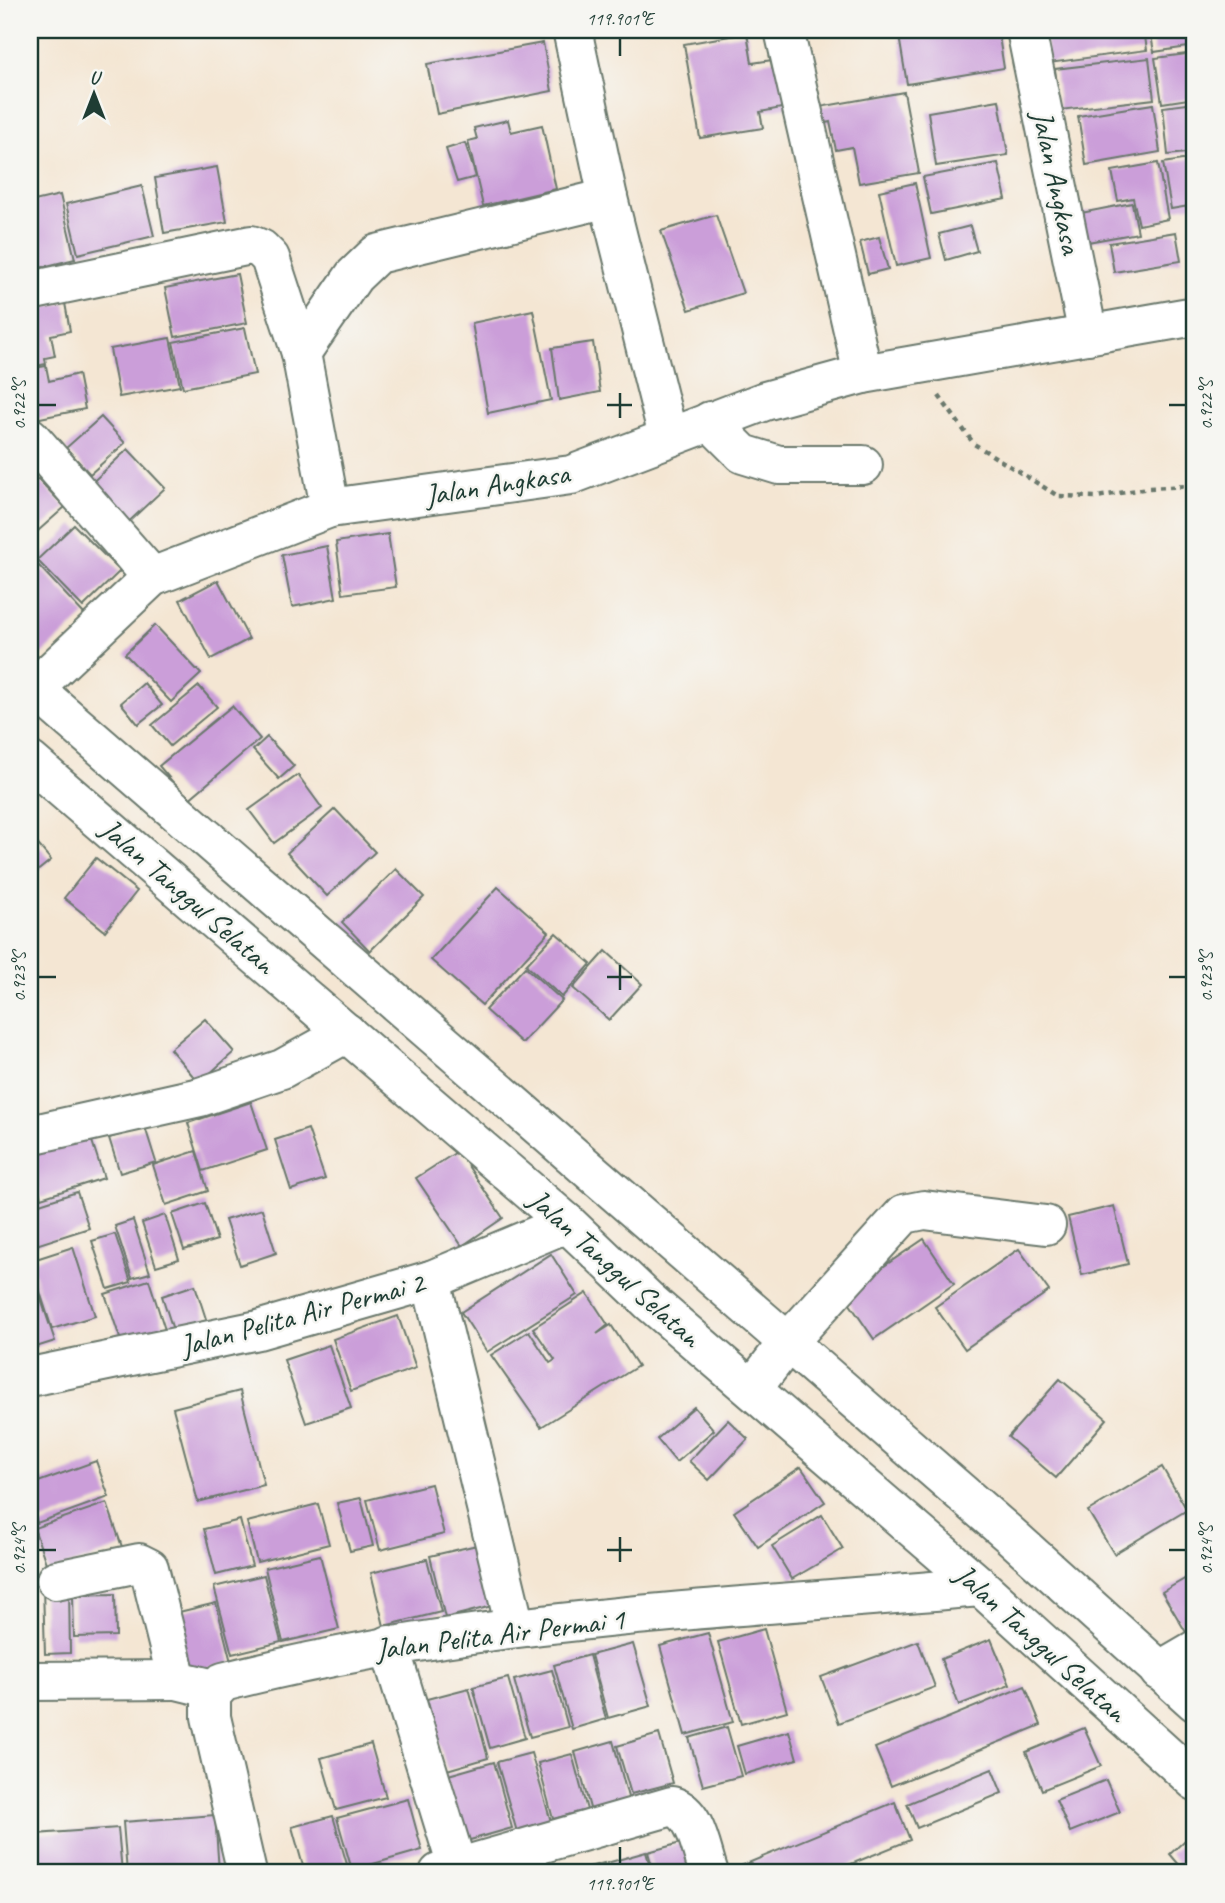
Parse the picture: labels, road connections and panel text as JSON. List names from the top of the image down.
{
  "streets": {
    "street": [
      "Jalan Angkasa",
      "Jalan Tanggul Selatan",
      "Jalan Pelita Air Permai 2",
      "Jalan Pelita Air Permai 1"
    ]
  },
  "crossings": [
    ["Jalan Angkasa", "Jalan Tanggul Selatan"],
    ["Jalan Tanggul Selatan", "Jalan Pelita Air Permai 2"],
    ["Jalan Tanggul Selatan", "Jalan Pelita Air Permai 1"]
  ],
  "north": "top",
  "coordinates": [
    "119.901°E",
    "0.922°S",
    "0.923°S",
    "0.924°S"
  ]
}
